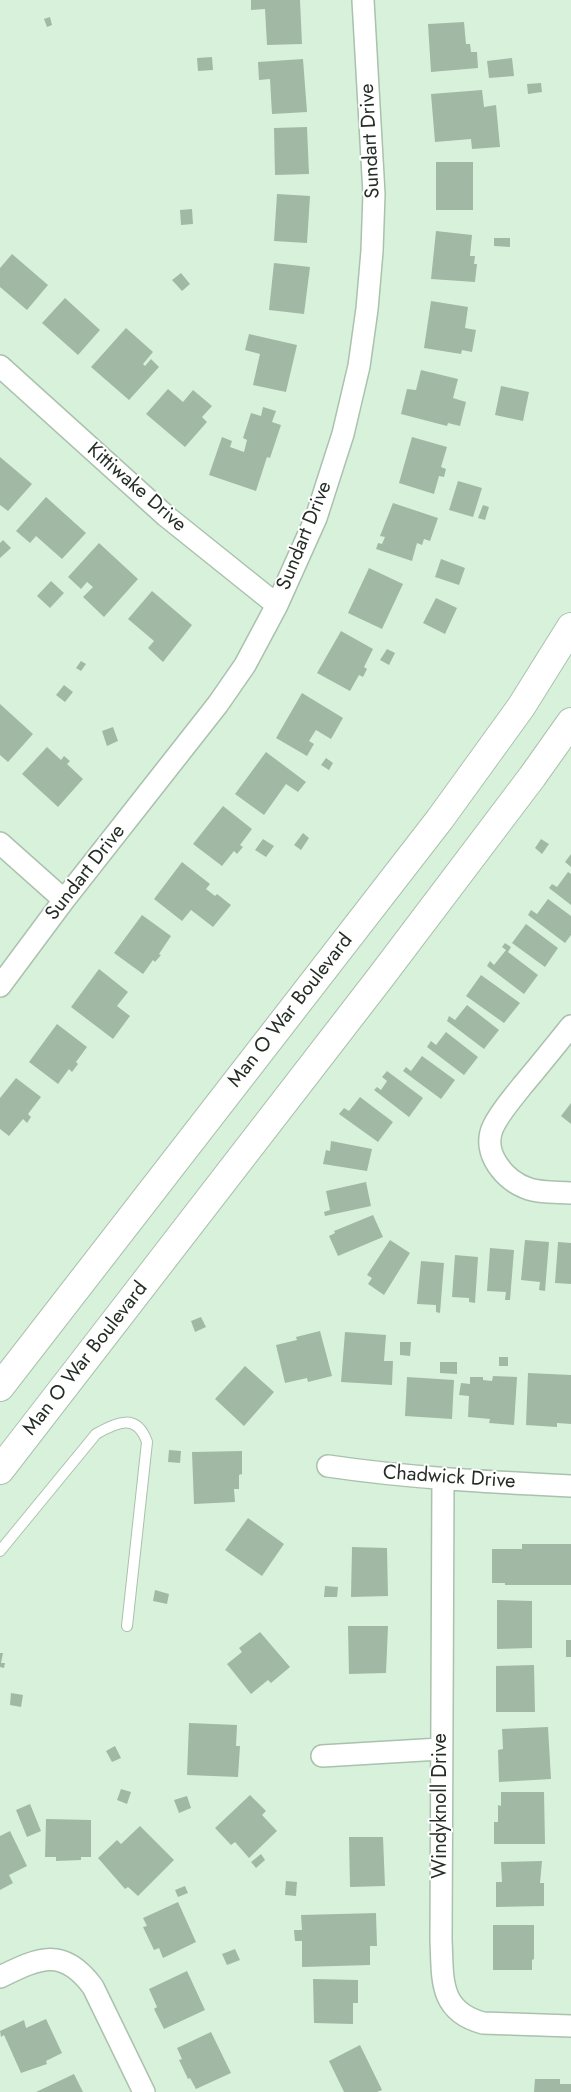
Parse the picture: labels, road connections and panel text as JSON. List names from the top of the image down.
{
  "streets": {
    "main road": ["Man O War Boulevard"],
    "street": [
      "Sundart Drive",
      "Kittiwake Drive",
      "Chadwick Drive",
      "Windyknoll Drive"
    ]
  },
  "crossings": [
    ["Sundart Drive", "Kittiwake Drive"],
    ["Chadwick Drive", "Windyknoll Drive"]
  ]
}
